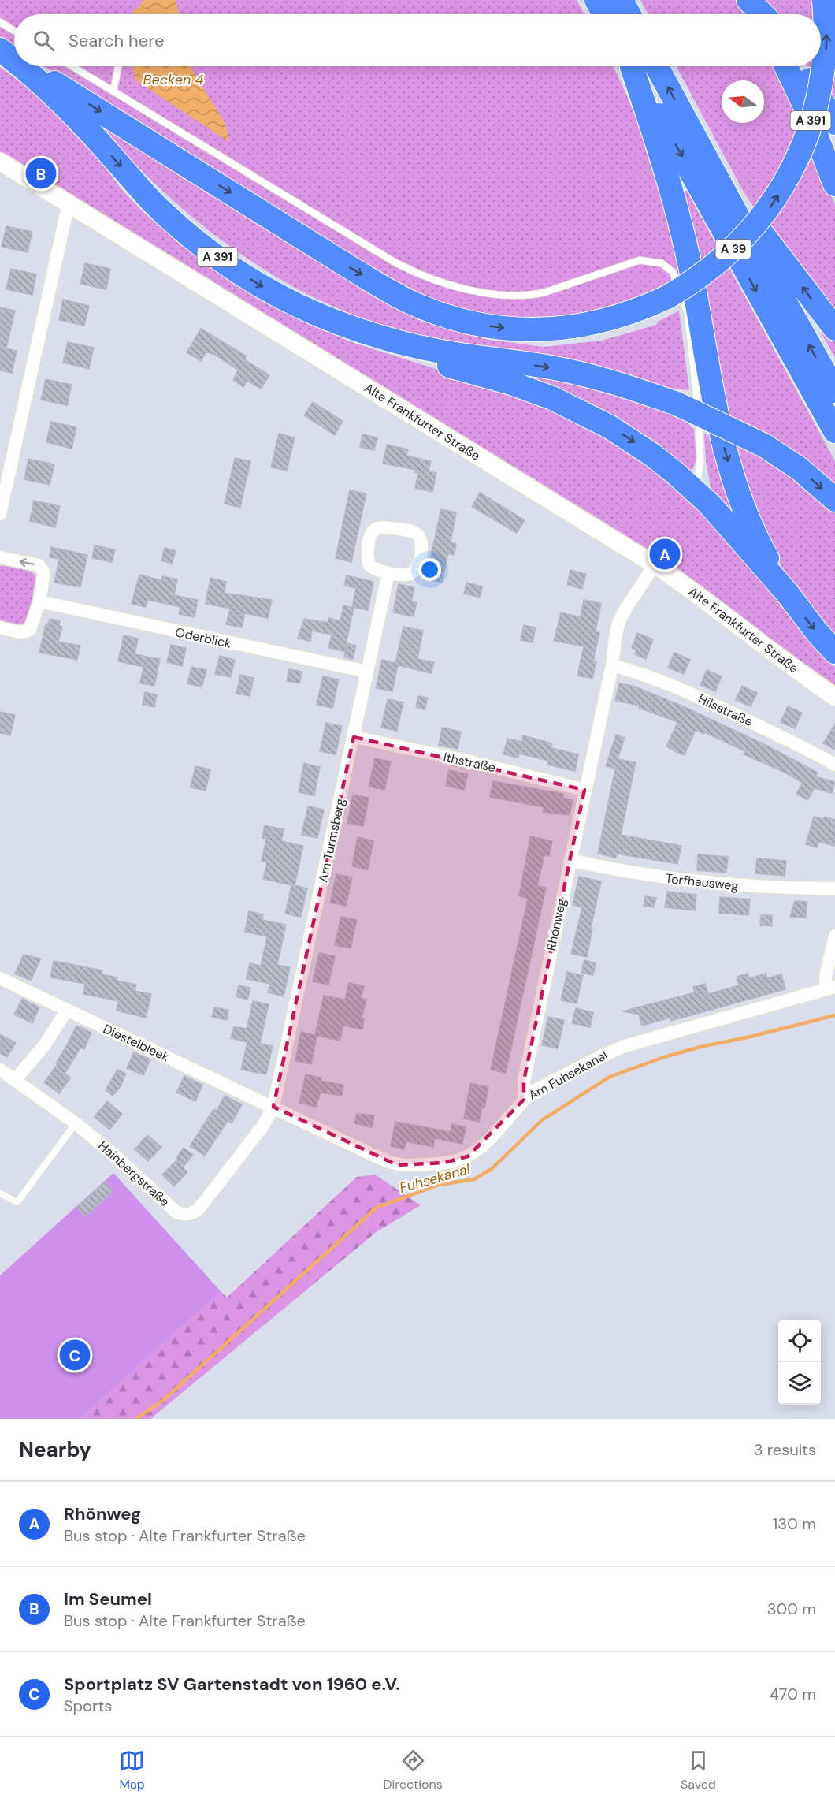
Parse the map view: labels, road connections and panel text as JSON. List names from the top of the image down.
{
  "streets": {
    "highway": ["A 391", "A 39"],
    "street": [
      "Alte Frankfurter Straße",
      "Oderblick",
      "Hilsstraße",
      "Ithstraße",
      "Am Turmsberg",
      "Torfhausweg",
      "Rhönweg",
      "Diestelbleek",
      "Am Fuhsekanal",
      "Hainbergstraße"
    ]
  },
  "crossings": [
    ["Alte Frankfurter Straße", "Rhönweg"],
    ["Oderblick", "Am Turmsberg"],
    ["Hilsstraße", "Rhönweg"],
    ["Ithstraße", "Am Turmsberg"],
    ["Ithstraße", "Rhönweg"],
    ["Am Turmsberg", "Diestelbleek"],
    ["Am Turmsberg", "Am Fuhsekanal"],
    ["Am Turmsberg", "Hainbergstraße"],
    ["Torfhausweg", "Rhönweg"],
    ["Rhönweg", "Am Fuhsekanal"],
    ["Diestelbleek", "Am Fuhsekanal"],
    ["Diestelbleek", "Hainbergstraße"],
    ["Am Fuhsekanal", "Hainbergstraße"]
  ],
  "water": ["Becken 4", "Fuhsekanal"],
  "north": "left",
  "page": {
    "search": "Search here",
    "pins": ["B", "A", "C"],
    "heading": ["Nearby", "3 results"],
    "list": [
      {
        "mark": "A",
        "name": "Rhönweg",
        "note": "Bus stop · Alte Frankfurter Straße",
        "value": "130 m"
      },
      {
        "mark": "B",
        "name": "Im Seumel",
        "note": "Bus stop · Alte Frankfurter Straße",
        "value": "300 m"
      },
      {
        "mark": "C",
        "name": "Sportplatz SV Gartenstadt von 1960 e.V.",
        "note": "Sports",
        "value": "470 m"
      }
    ],
    "nav": ["Map", "Directions", "Saved"]
  }
}
